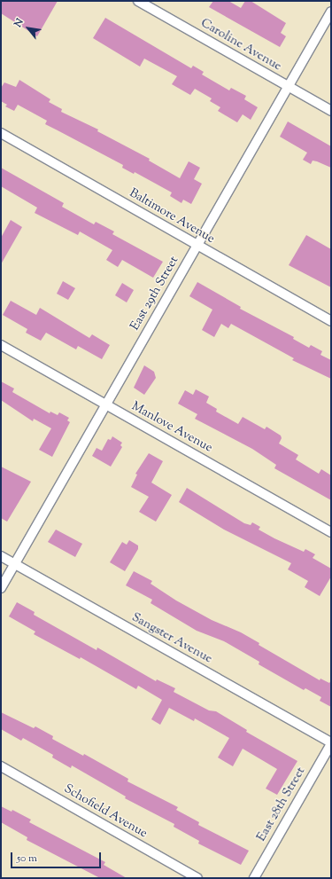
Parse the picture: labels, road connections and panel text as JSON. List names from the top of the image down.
{
  "streets": {
    "street": [
      "Caroline Avenue",
      "Baltimore Avenue",
      "East 29th Street",
      "Manlove Avenue",
      "Sangster Avenue",
      "East 28th Street",
      "Schofield Avenue"
    ]
  },
  "crossings": [
    ["Caroline Avenue", "East 29th Street"],
    ["Baltimore Avenue", "East 29th Street"],
    ["East 29th Street", "Manlove Avenue"],
    ["East 29th Street", "Sangster Avenue"],
    ["Sangster Avenue", "East 28th Street"]
  ],
  "scale_bar": "50 m",
  "north": "top left"
}
